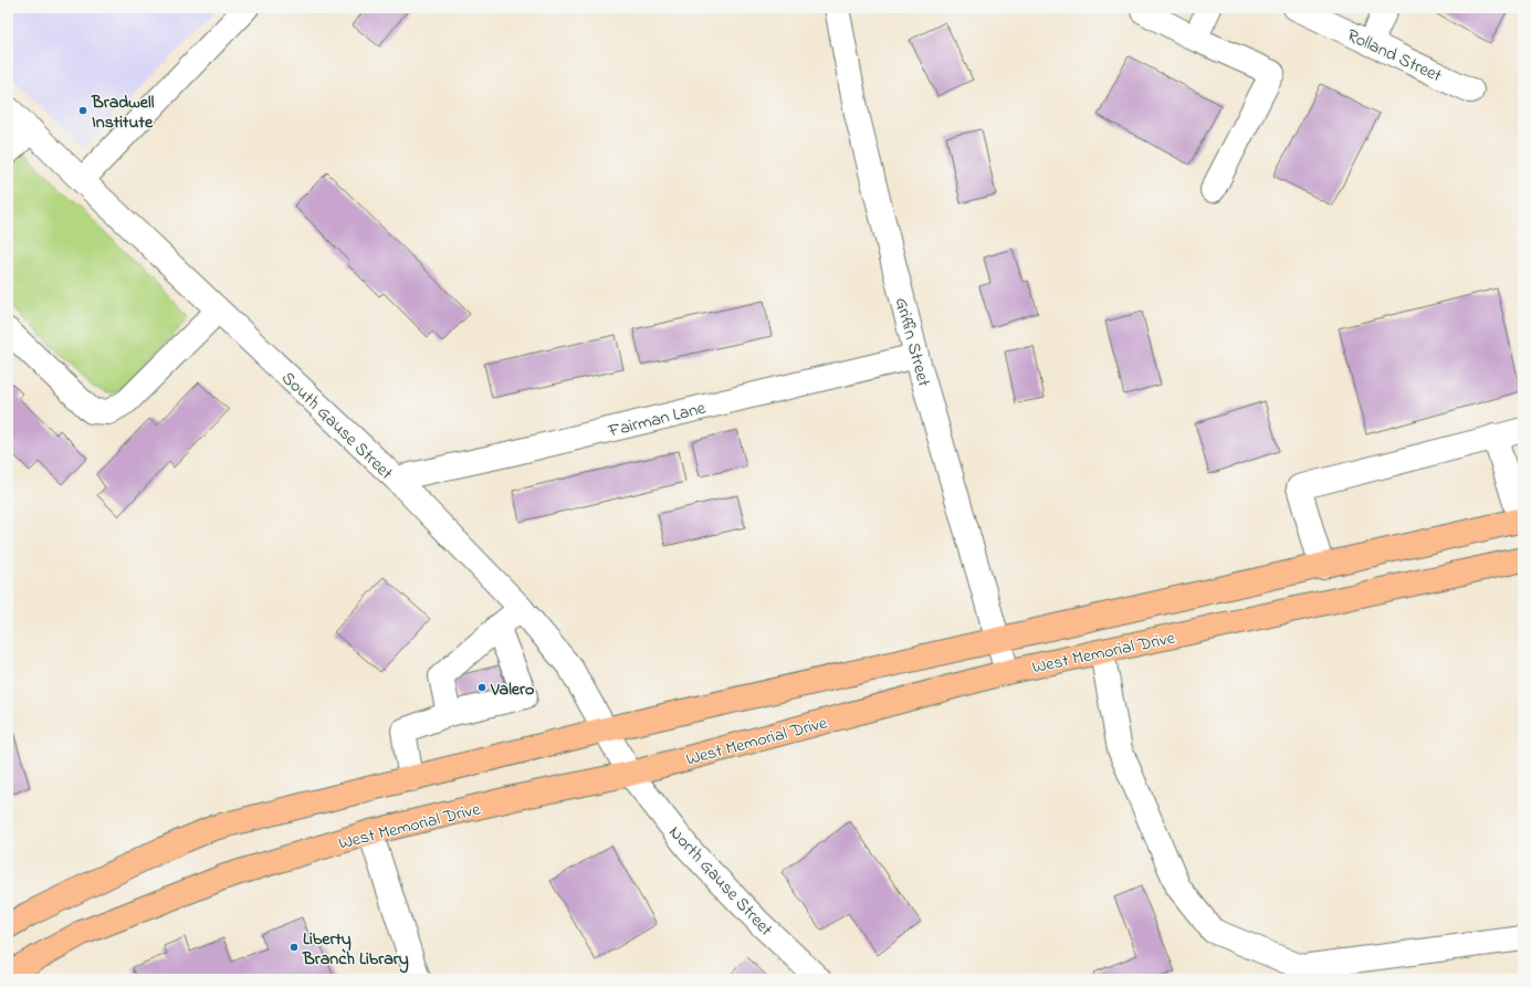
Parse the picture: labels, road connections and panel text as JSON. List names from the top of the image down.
{
  "streets": {
    "main road": ["West Memorial Drive"],
    "street": [
      "Rolland Street",
      "Griffin Street",
      "Fairman Lane",
      "South Gause Street",
      "North Gause Street"
    ]
  },
  "crossings": [
    ["Griffin Street", "Fairman Lane"],
    ["Griffin Street", "West Memorial Drive"],
    ["Fairman Lane", "South Gause Street"],
    ["South Gause Street", "West Memorial Drive"],
    ["South Gause Street", "North Gause Street"],
    ["West Memorial Drive", "North Gause Street"]
  ],
  "places": ["Bradwell Institute", "Valero", "Liberty Branch Library"]
}
